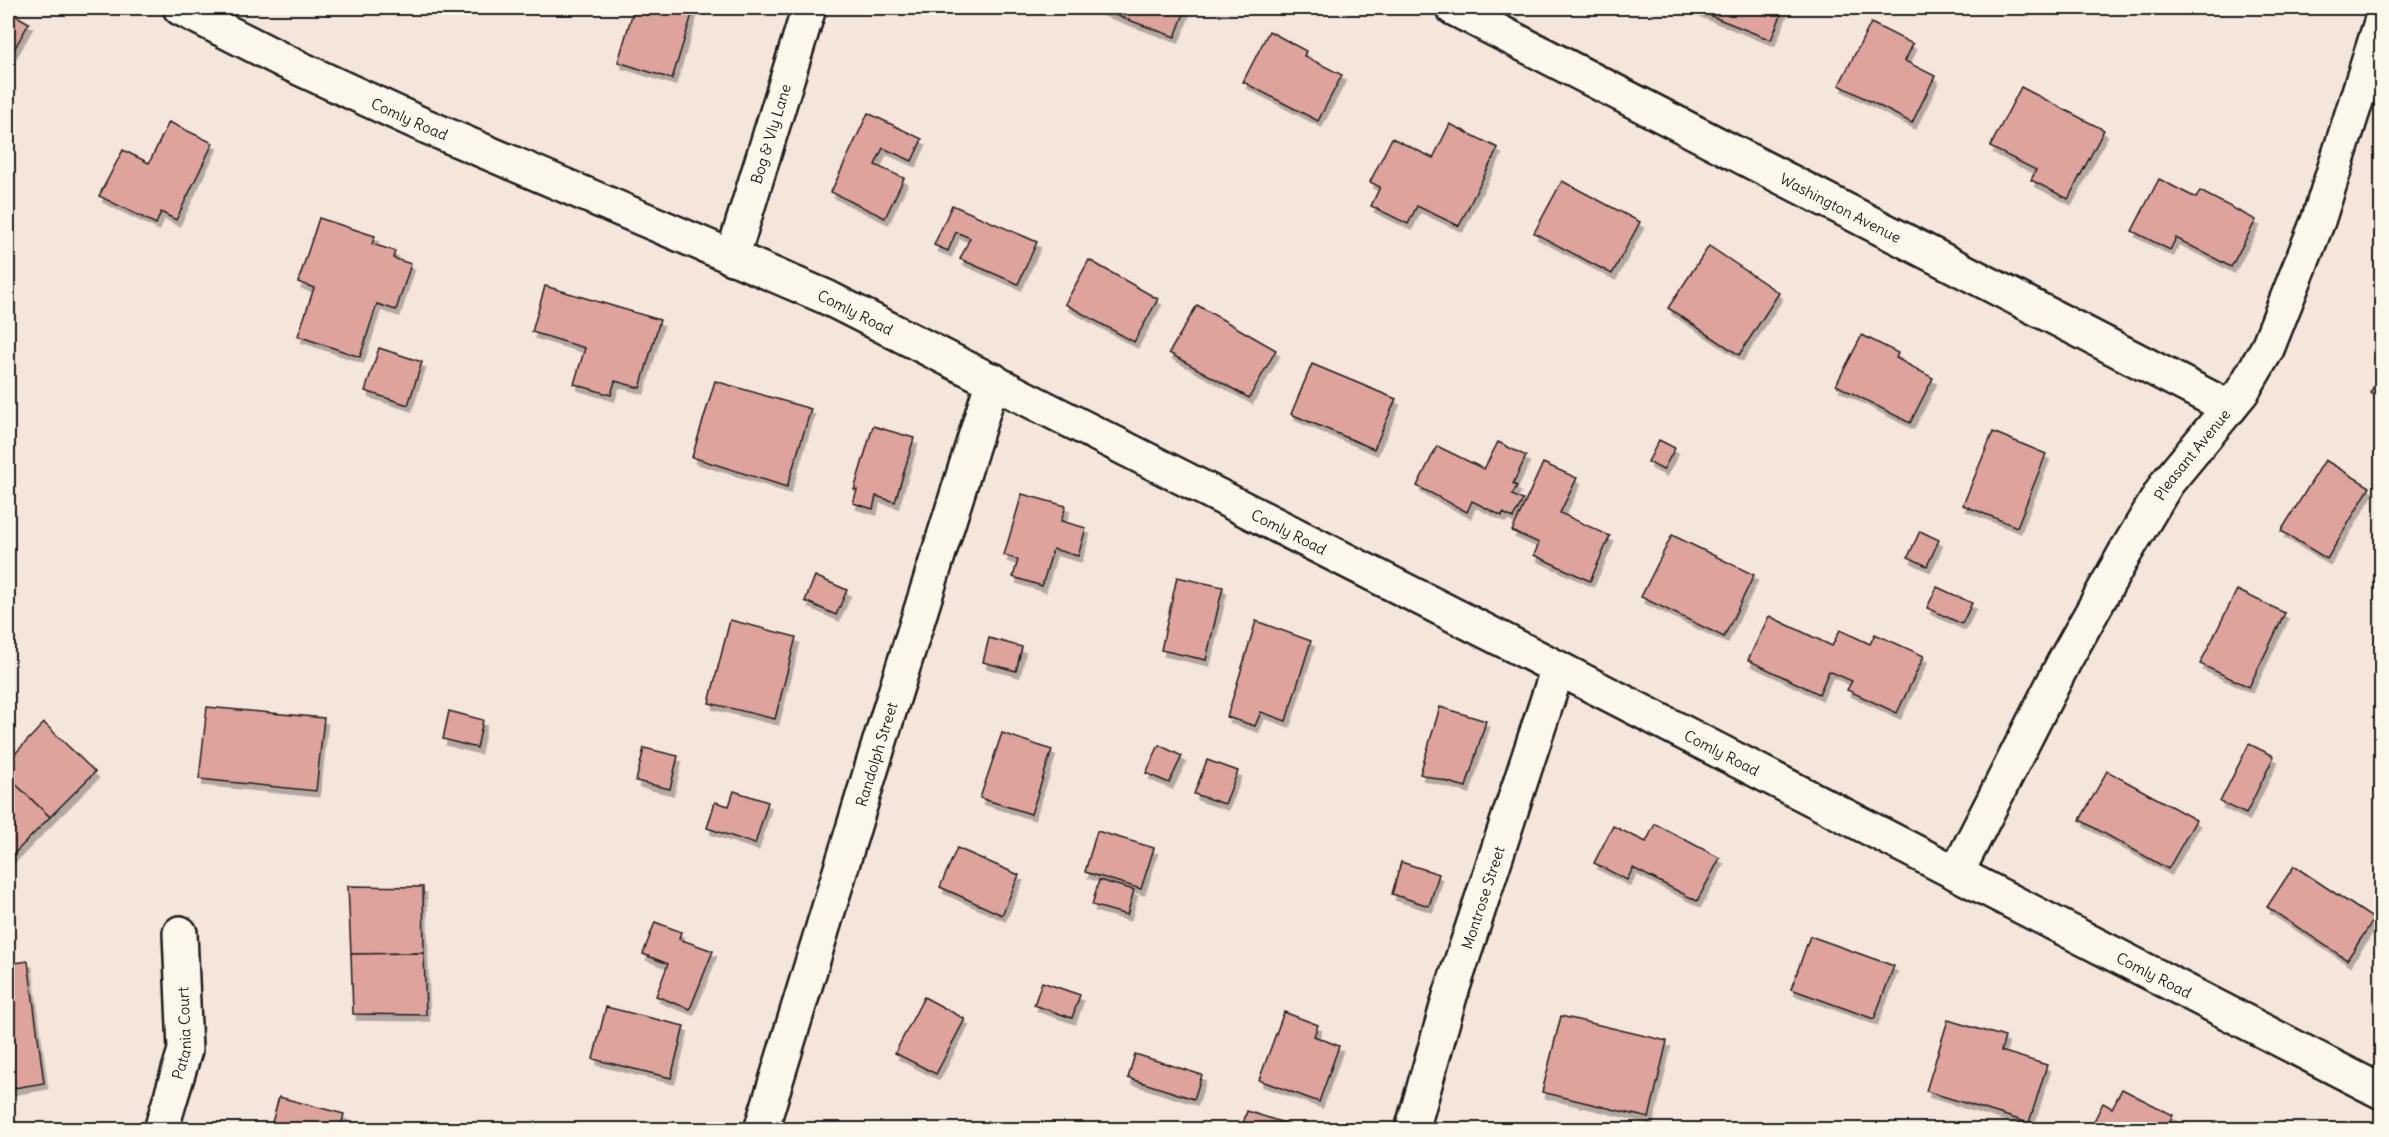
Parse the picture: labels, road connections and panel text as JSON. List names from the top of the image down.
{
  "streets": {
    "street": [
      "Comly Road",
      "Bog & Vly Lane",
      "Washington Avenue",
      "Pleasant Avenue",
      "Randolph Street",
      "Montrose Street",
      "Patania Court"
    ]
  },
  "crossings": [
    ["Comly Road", "Bog & Vly Lane"],
    ["Comly Road", "Pleasant Avenue"],
    ["Comly Road", "Randolph Street"],
    ["Comly Road", "Montrose Street"],
    ["Washington Avenue", "Pleasant Avenue"]
  ]
}
